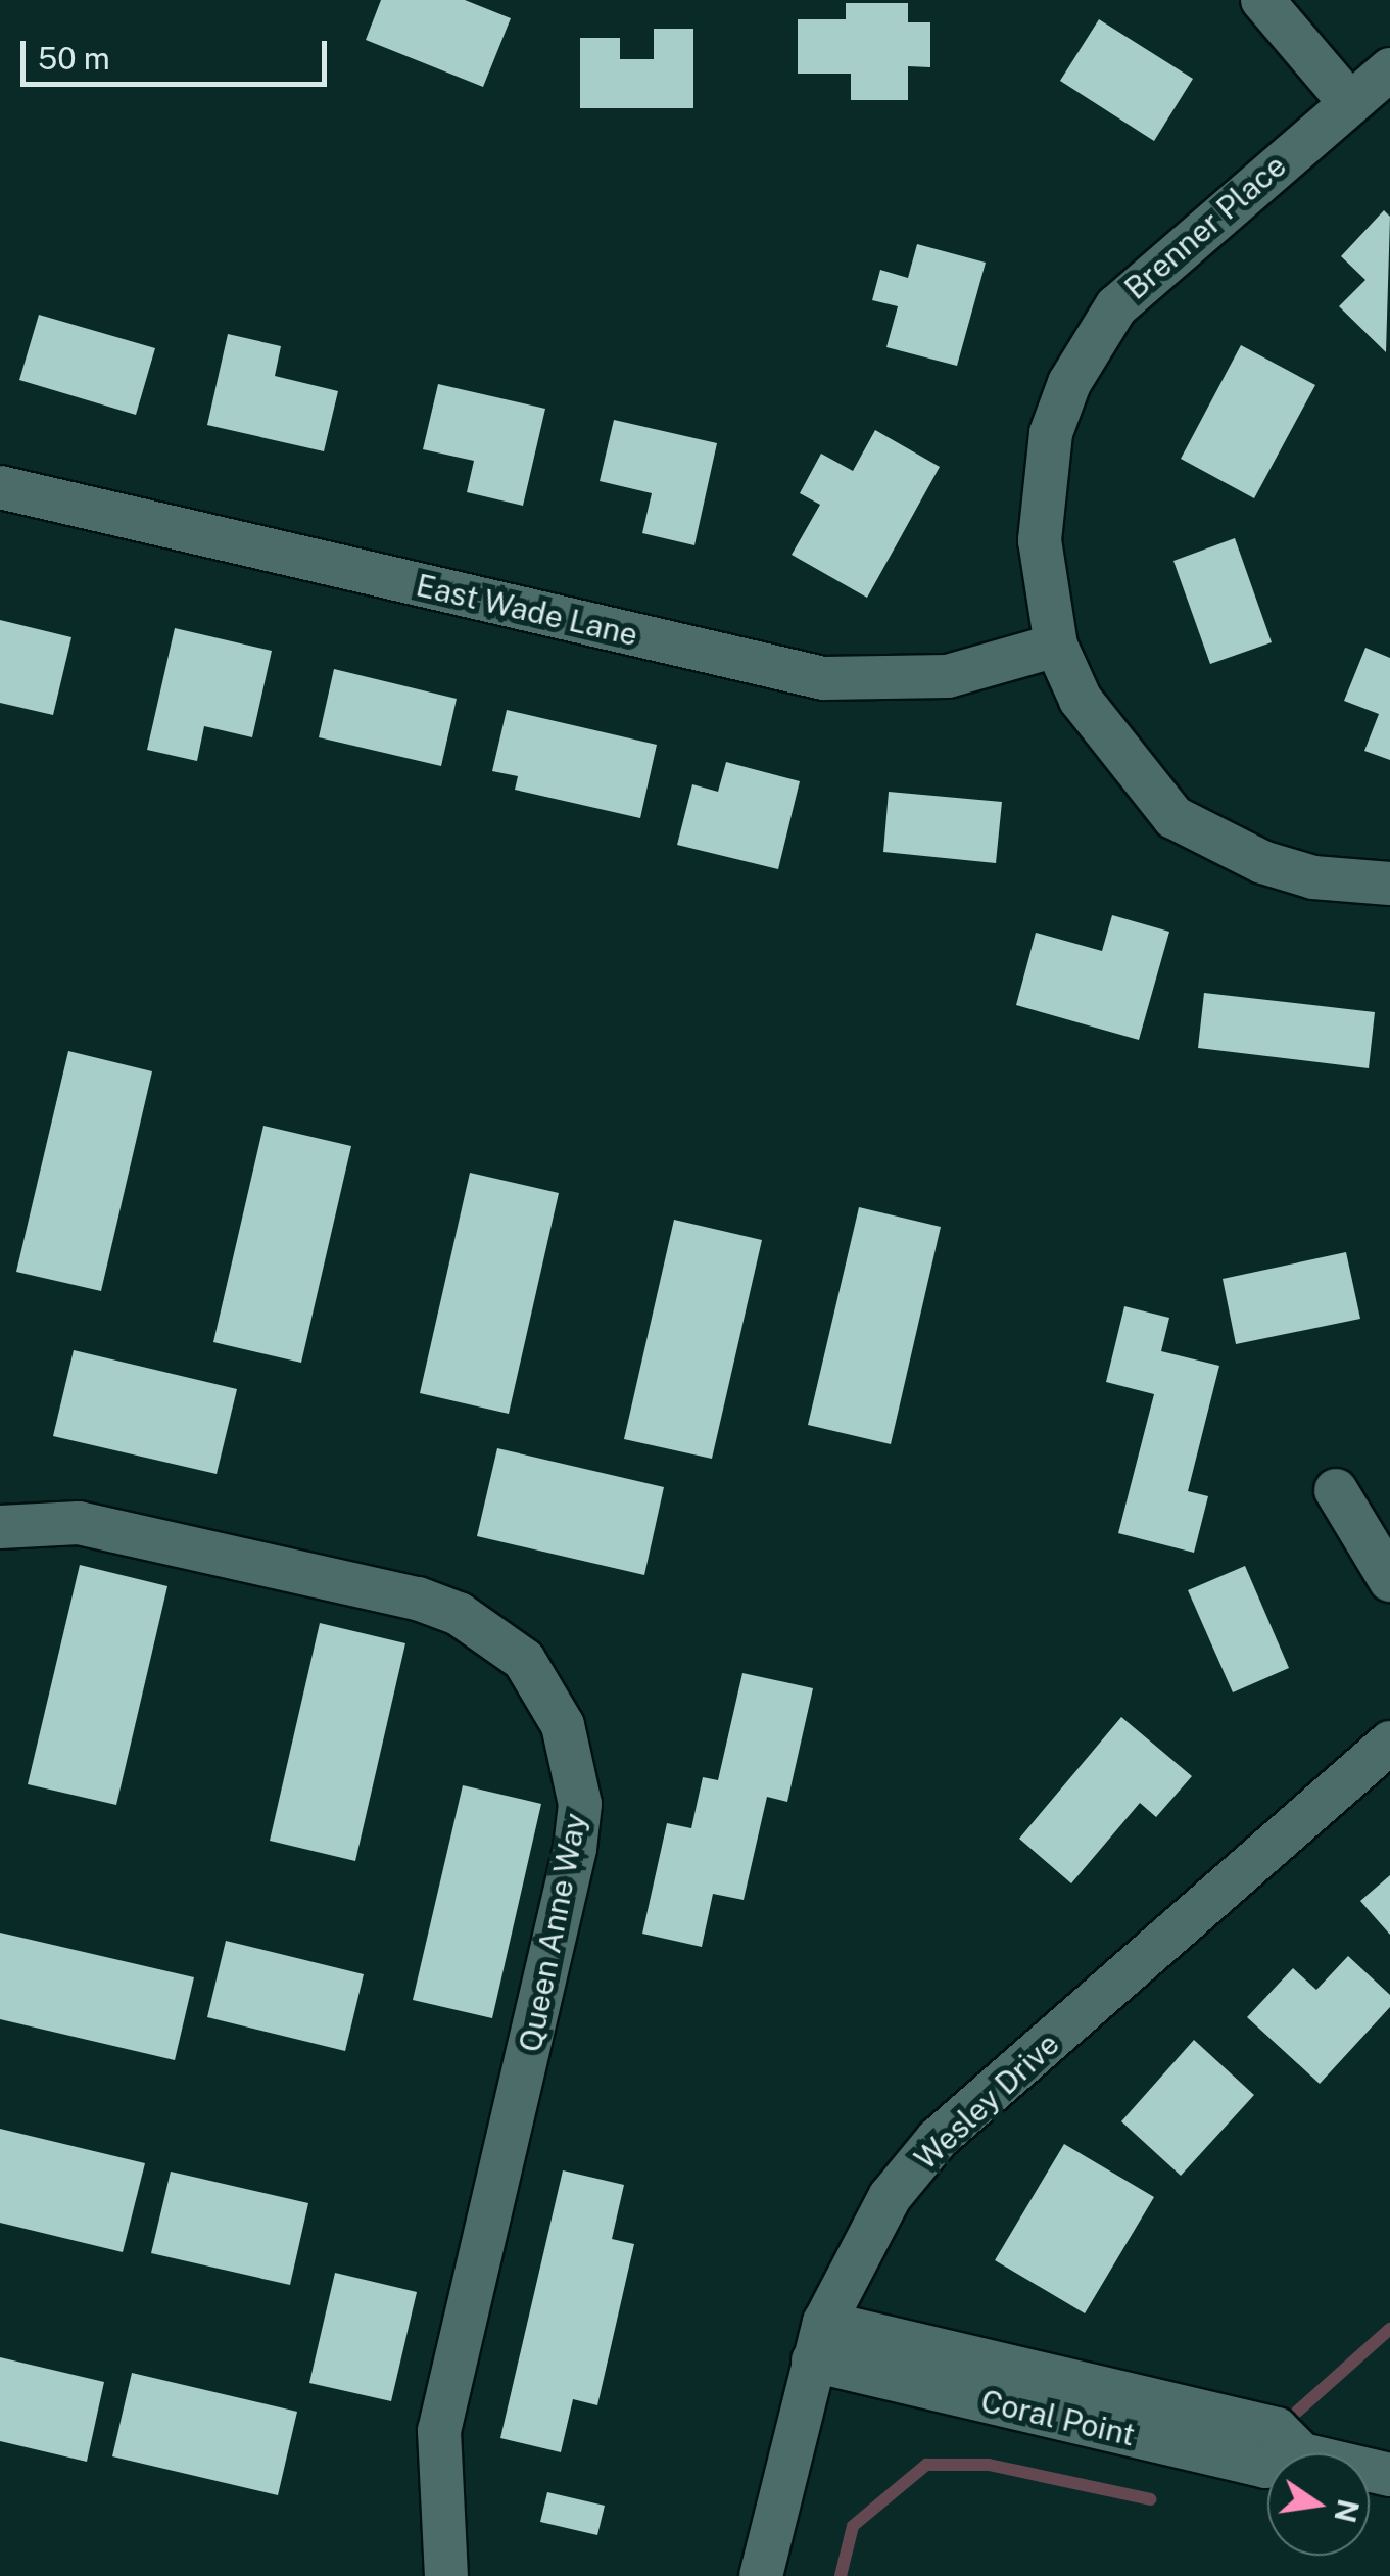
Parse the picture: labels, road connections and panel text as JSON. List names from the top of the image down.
{
  "streets": {
    "street": [
      "Brenner Place",
      "East Wade Lane",
      "Queen Anne Way",
      "Wesley Drive",
      "Coral Point"
    ]
  },
  "crossings": [
    ["Brenner Place", "East Wade Lane"],
    ["Wesley Drive", "Coral Point"]
  ],
  "scale_bar": "50 m",
  "north": "right"
}
